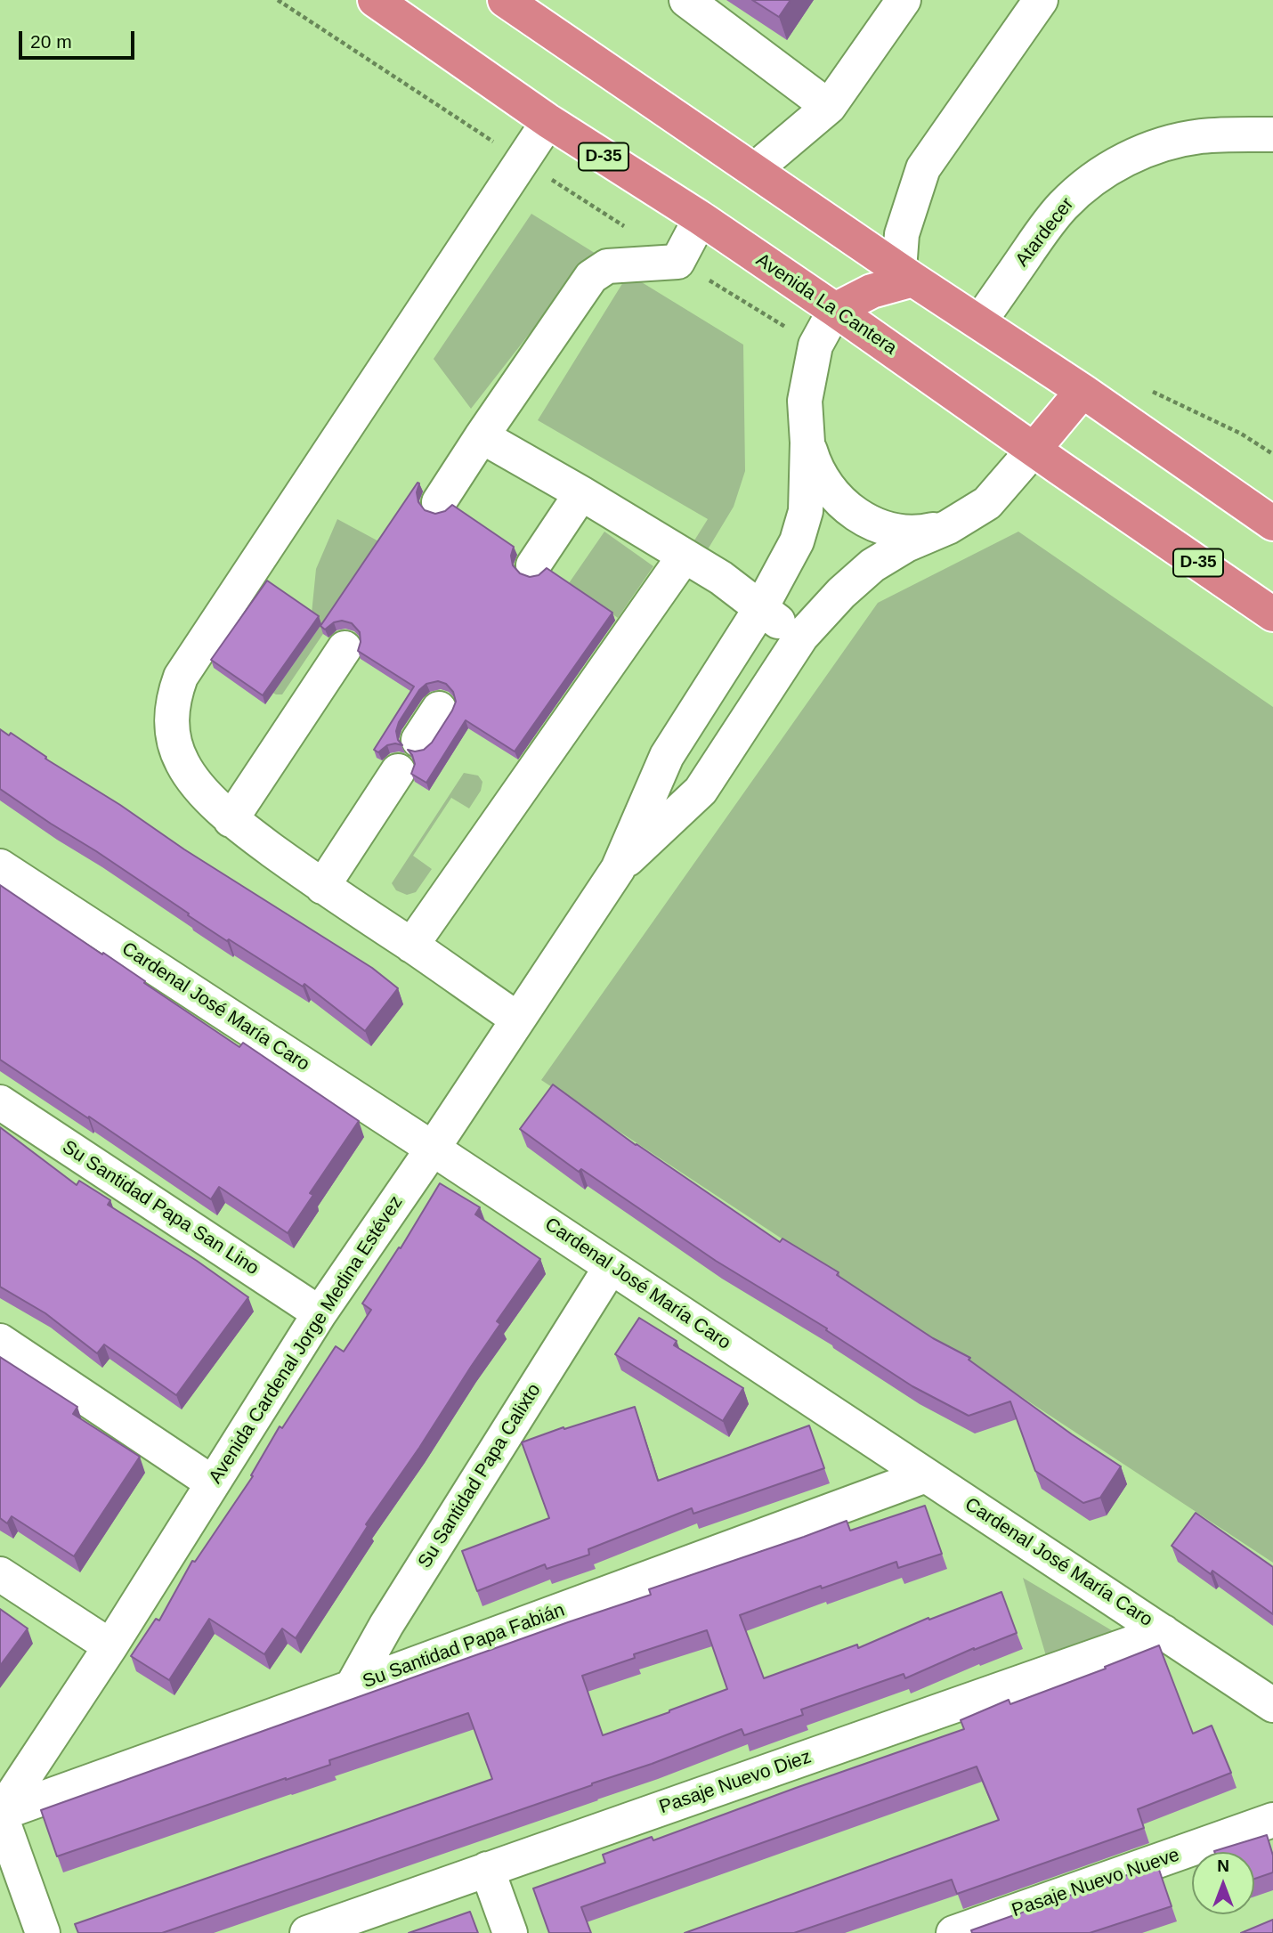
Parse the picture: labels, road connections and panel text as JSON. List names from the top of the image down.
{
  "streets": {
    "highway": ["D-35", "Avenida La Cantera"],
    "street": [
      "Atardecer",
      "Cardenal José María Caro",
      "Su Santidad Papa San Lino",
      "Avenida Cardenal Jorge Medina Estévez",
      "Su Santidad Papa Calixto",
      "Su Santidad Papa Fabián",
      "Pasaje Nuevo Diez",
      "Pasaje Nuevo Nueve"
    ]
  },
  "crossings": [
    ["Avenida La Cantera", "Avenida Cardenal Jorge Medina Estévez"],
    ["Cardenal José María Caro", "Avenida Cardenal Jorge Medina Estévez"],
    ["Cardenal José María Caro", "Su Santidad Papa Calixto"],
    ["Cardenal José María Caro", "Su Santidad Papa Fabián"],
    ["Cardenal José María Caro", "Pasaje Nuevo Diez"],
    ["Su Santidad Papa San Lino", "Avenida Cardenal Jorge Medina Estévez"],
    ["Avenida Cardenal Jorge Medina Estévez", "Su Santidad Papa Fabián"],
    ["Su Santidad Papa Calixto", "Su Santidad Papa Fabián"]
  ],
  "scale_bar": "20 m",
  "north": "top"
}
